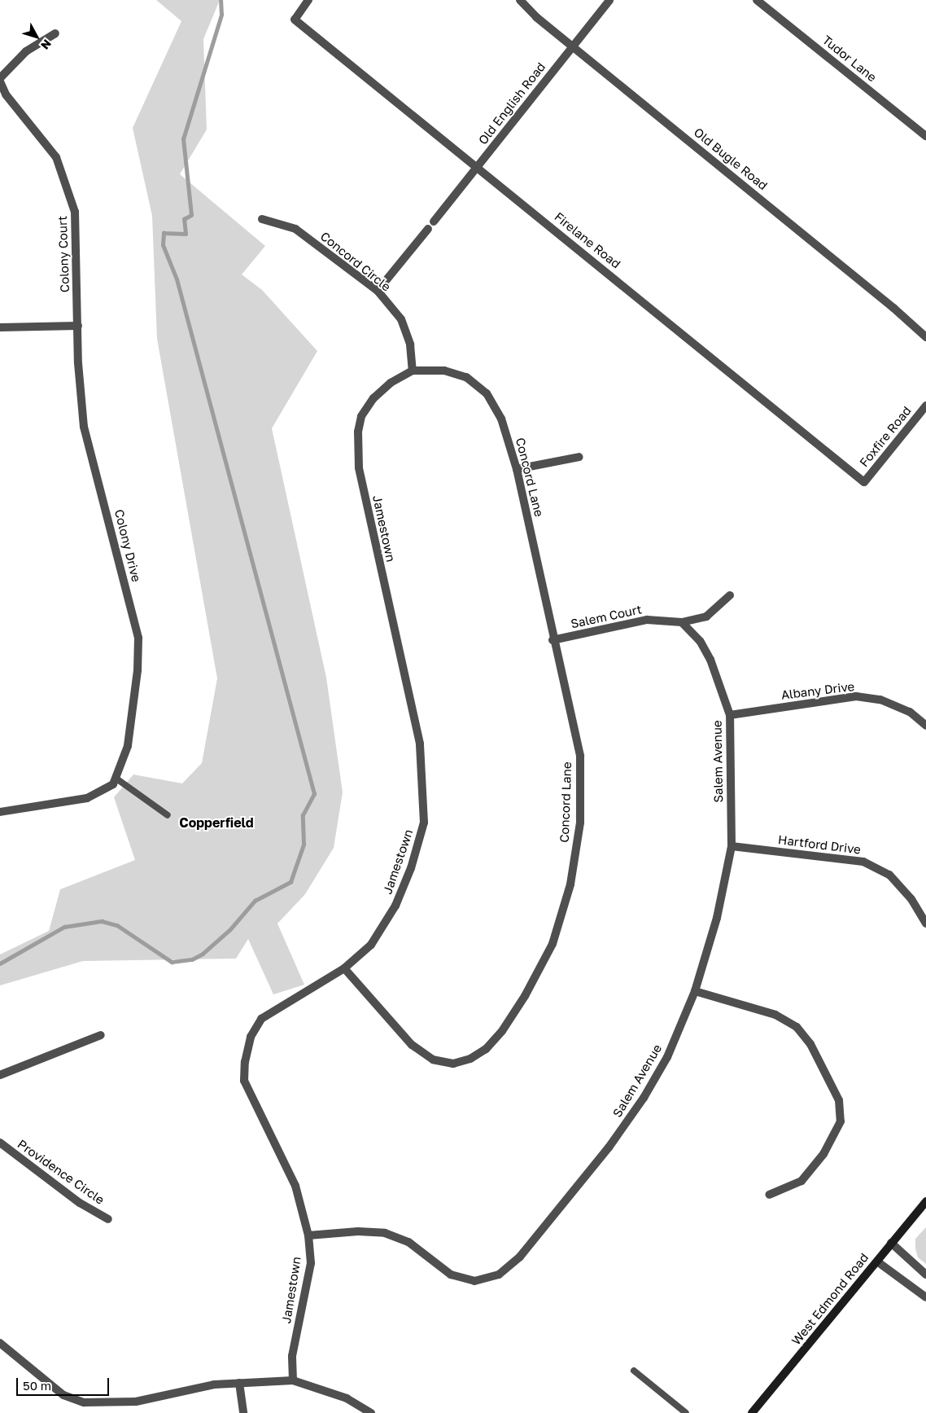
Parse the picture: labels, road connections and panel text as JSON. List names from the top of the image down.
{
  "streets": {
    "main road": ["West Edmond Road"],
    "street": [
      "Tudor Lane",
      "Old English Road",
      "Old Bugle Road",
      "Firelane Road",
      "Colony Court",
      "Concord Circle",
      "Foxfire Road",
      "Concord Lane",
      "Jamestown",
      "Colony Drive",
      "Salem Court",
      "Albany Drive",
      "Salem Avenue",
      "Hartford Drive",
      "Providence Circle"
    ]
  },
  "crossings": [
    ["Old English Road", "Old Bugle Road"],
    ["Old English Road", "Firelane Road"],
    ["Firelane Road", "Foxfire Road"],
    ["Colony Court", "Colony Drive"],
    ["Concord Circle", "Concord Lane"],
    ["Concord Circle", "Jamestown"],
    ["Concord Lane", "Jamestown"],
    ["Concord Lane", "Salem Court"],
    ["Jamestown", "Salem Avenue"],
    ["Salem Court", "Salem Avenue"],
    ["Albany Drive", "Salem Avenue"],
    ["Salem Avenue", "Hartford Drive"]
  ],
  "districts": ["Copperfield"],
  "scale_bar": "50 m",
  "north": "bottom right"
}
